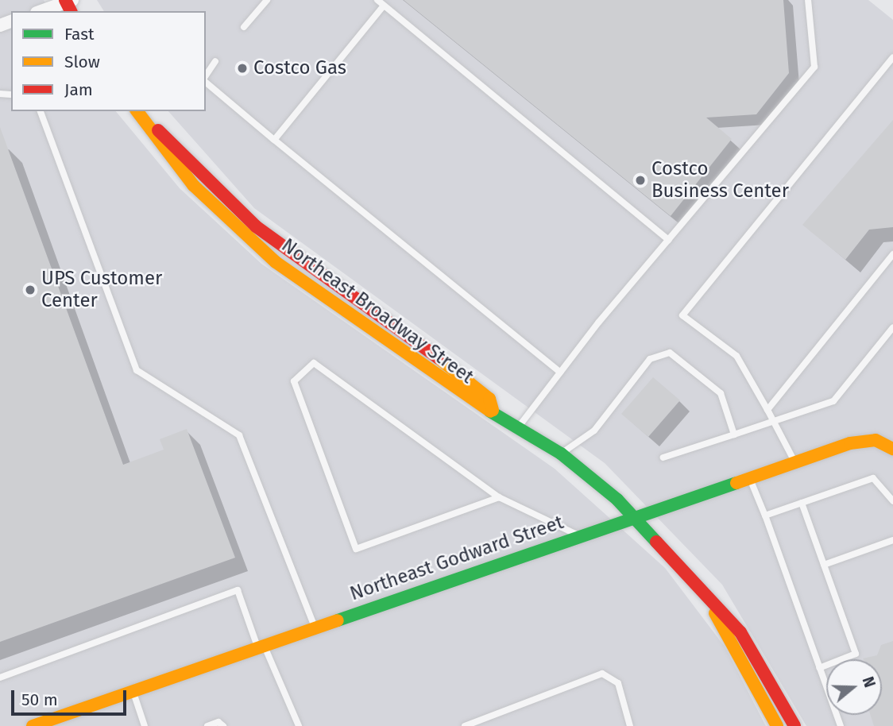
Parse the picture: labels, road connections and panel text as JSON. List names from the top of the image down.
{
  "streets": {
    "main road": ["Northeast Broadway Street", "Northeast Godward Street"]
  },
  "crossings": [
    ["Northeast Broadway Street", "Northeast Godward Street"]
  ],
  "places": ["Costco Gas", "Costco Business Center", "UPS Customer Center"],
  "legend": ["Fast", "Slow", "Jam"],
  "scale_bar": "50 m",
  "north": "right"
}
